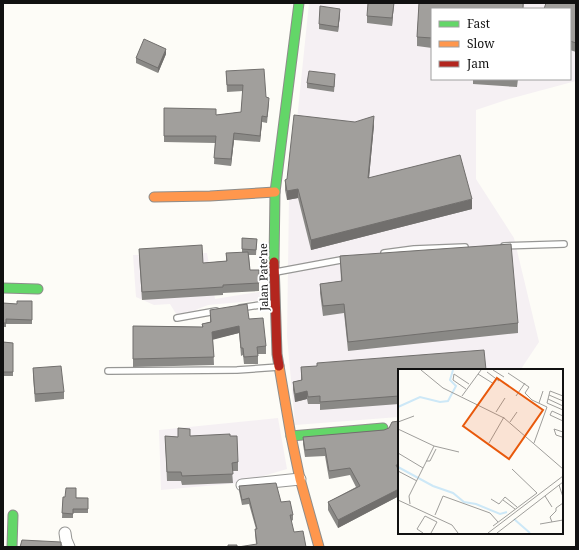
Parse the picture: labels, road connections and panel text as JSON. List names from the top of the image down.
{
  "streets": {
    "street": ["Jalan Pate'ne"]
  },
  "legend": ["Fast", "Slow", "Jam"]
}
